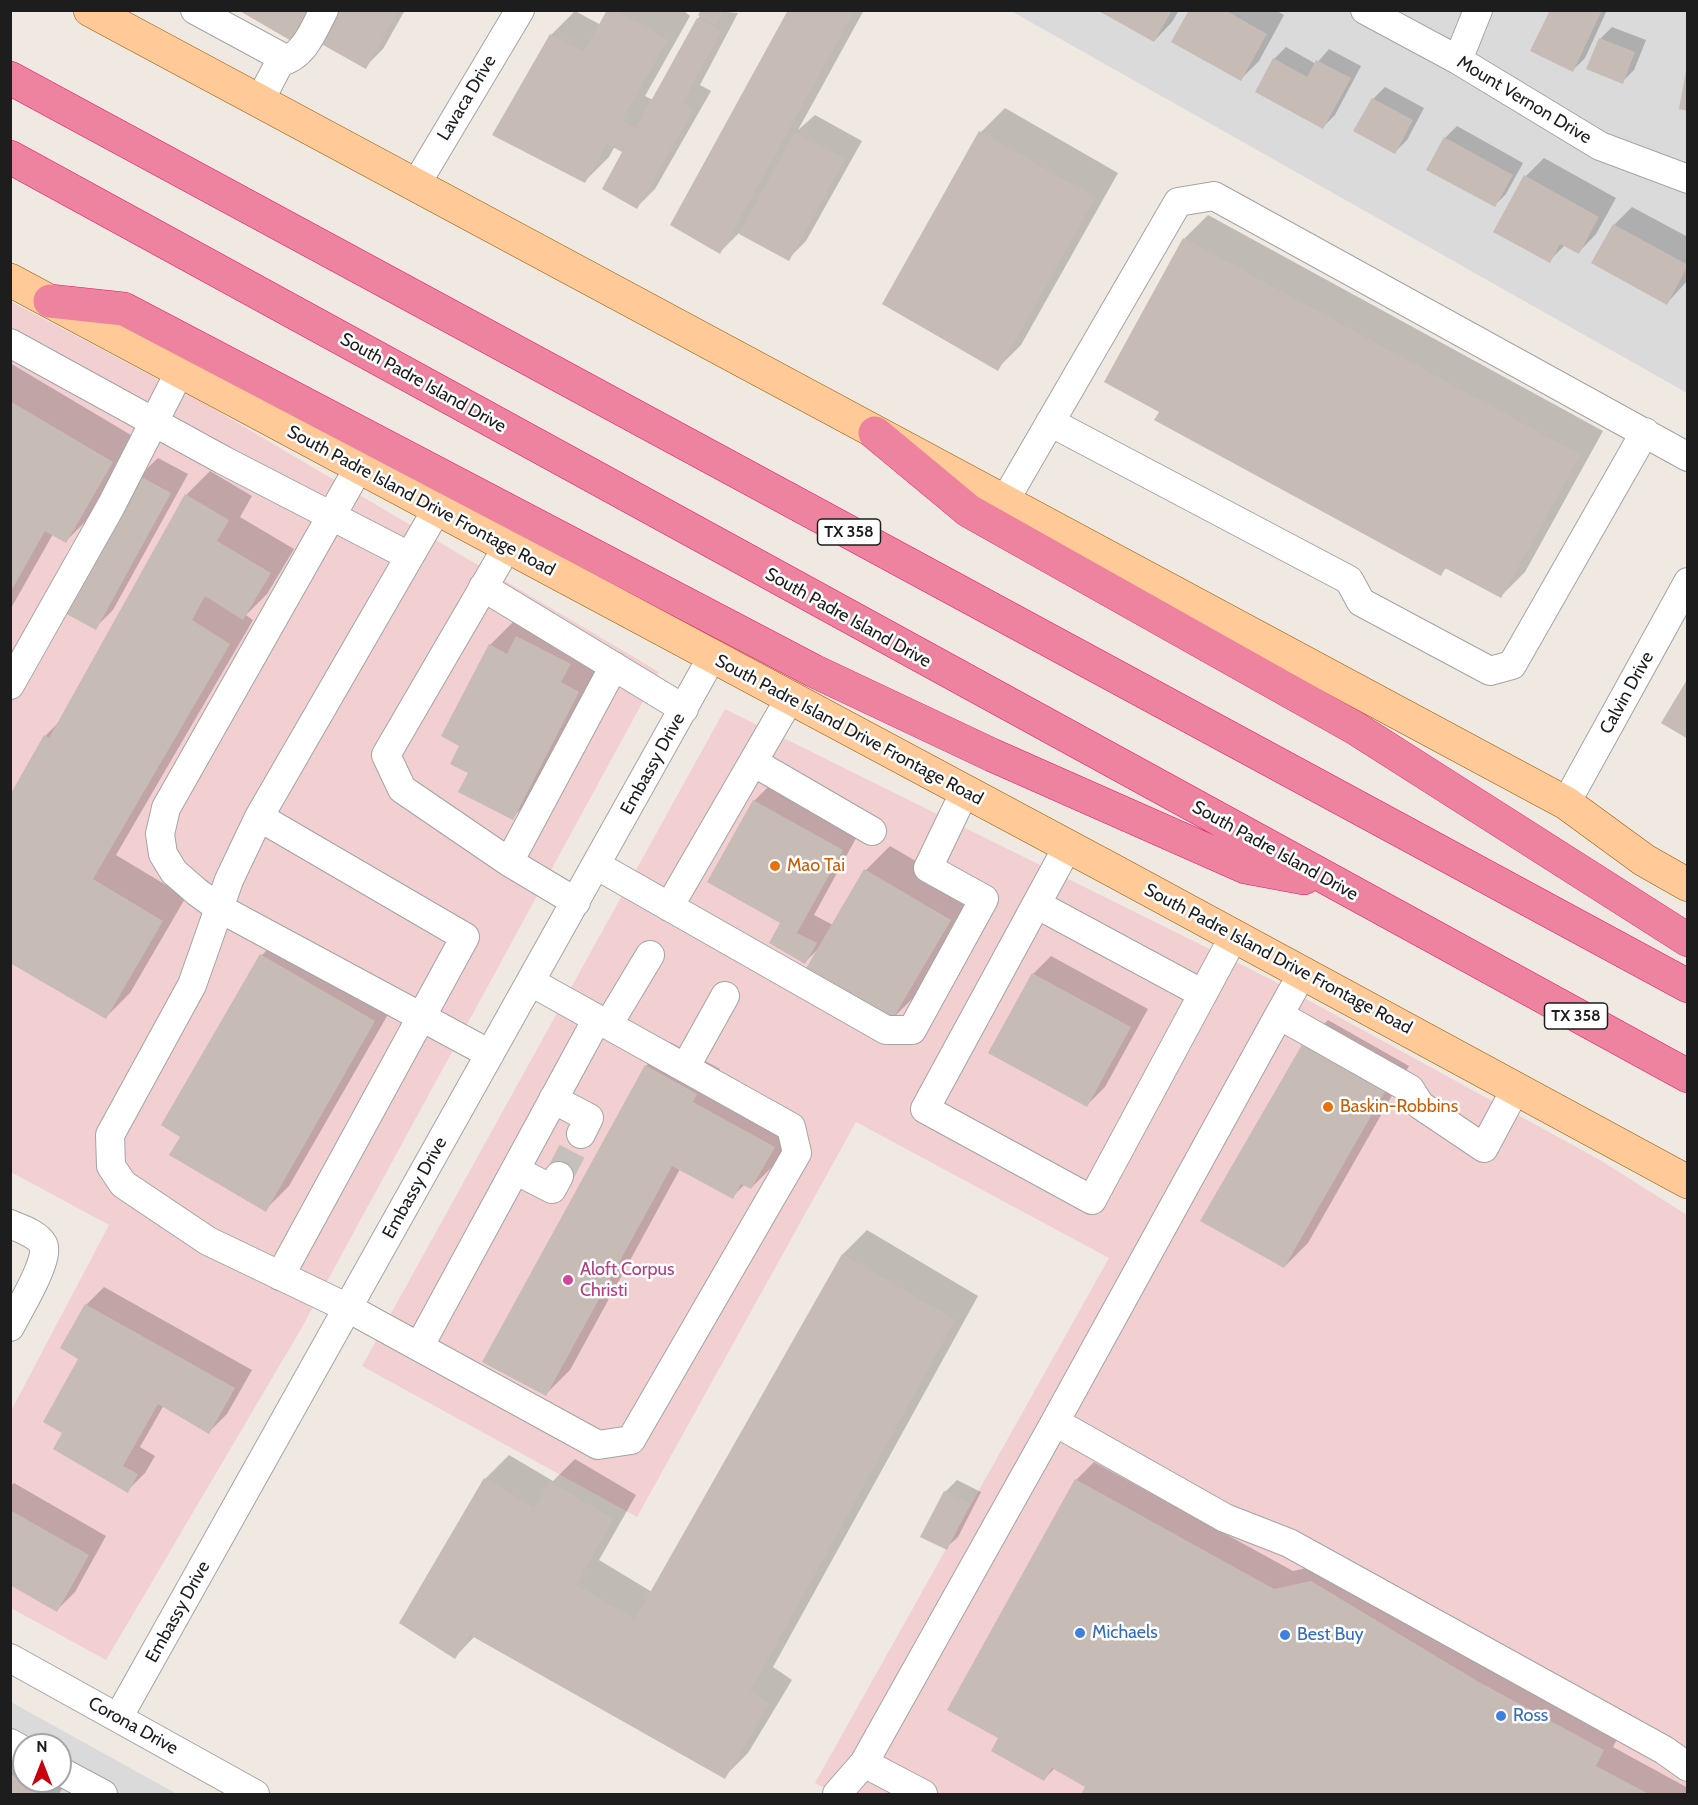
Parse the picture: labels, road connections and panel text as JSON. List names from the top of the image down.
{
  "streets": {
    "highway": ["South Padre Island Drive", "TX 358"],
    "main road": ["South Padre Island Drive Frontage Road"],
    "street": [
      "Lavaca Drive",
      "Mount Vernon Drive",
      "Calvin Drive",
      "Embassy Drive",
      "Corona Drive"
    ]
  },
  "crossings": [
    ["South Padre Island Drive Frontage Road", "Embassy Drive"],
    ["Embassy Drive", "Corona Drive"]
  ],
  "places": [
    "Mao Tai",
    "Baskin-Robbins",
    "Aloft Corpus Christi",
    "Michaels",
    "Best Buy",
    "Ross"
  ],
  "north": "top"
}
